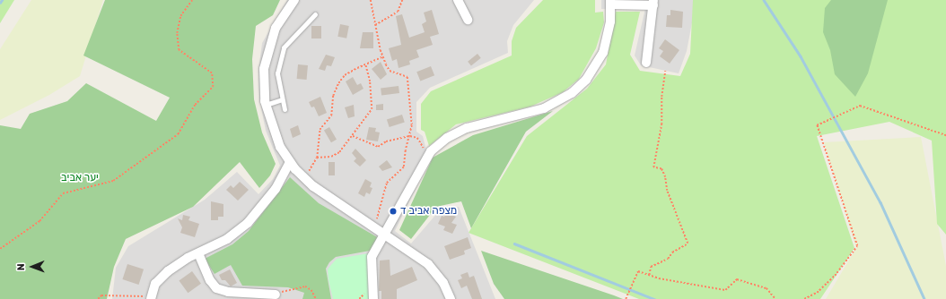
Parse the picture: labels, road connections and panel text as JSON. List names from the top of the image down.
{
  "parks": ["יער אביב"],
  "places": ["מצפה אביב ד"],
  "north": "left"
}
